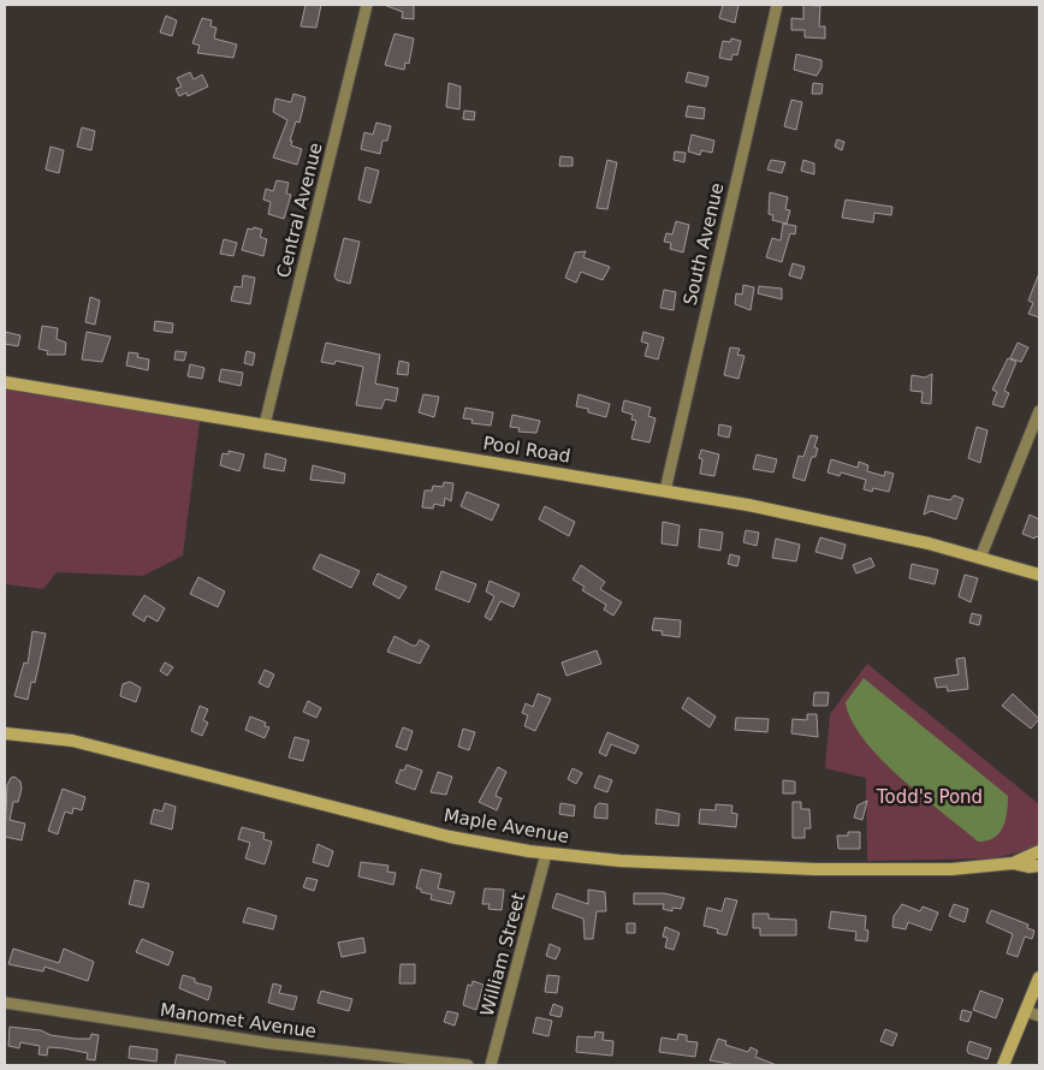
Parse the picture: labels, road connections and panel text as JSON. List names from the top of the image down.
{
  "streets": {
    "main road": ["Pool Road", "Maple Avenue"],
    "street": [
      "Central Avenue",
      "South Avenue",
      "William Street",
      "Manomet Avenue"
    ]
  },
  "crossings": [
    ["Central Avenue", "Pool Road"],
    ["South Avenue", "Pool Road"],
    ["Maple Avenue", "William Street"]
  ],
  "parks": ["Todd's Pond"]
}
